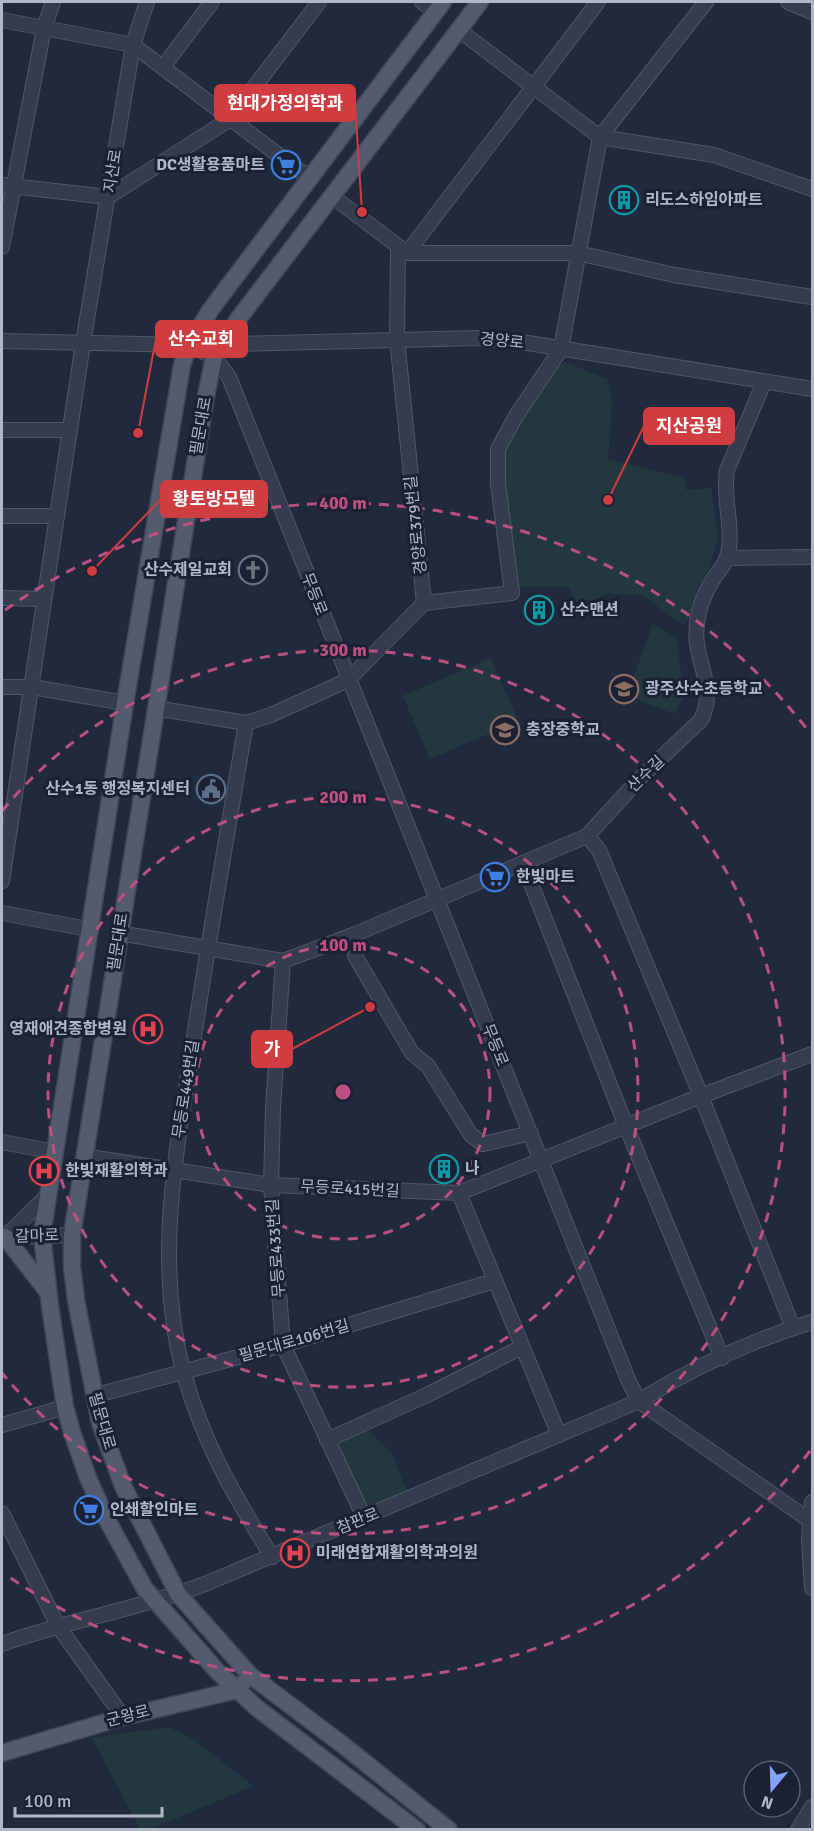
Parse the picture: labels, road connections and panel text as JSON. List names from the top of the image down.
{
  "streets": {
    "main road": ["필문대로", "군왕로"],
    "street": [
      "지산로",
      "경양로",
      "경양로379번길",
      "무등로",
      "산수길",
      "무등로449번길",
      "무등로415번길",
      "갈마로",
      "무등로433번길",
      "필문대로106번길",
      "참판로"
    ]
  },
  "crossings": [
    ["경양로", "필문대로"],
    ["경양로", "경양로379번길"],
    ["경양로", "무등로"],
    ["경양로", "산수길"],
    ["필문대로", "무등로"],
    ["필문대로", "무등로415번길"],
    ["필문대로", "갈마로"],
    ["필문대로", "필문대로106번길"],
    ["필문대로", "참판로"],
    ["필문대로", "군왕로"],
    ["무등로", "산수길"],
    ["무등로", "무등로415번길"],
    ["무등로", "참판로"],
    ["무등로449번길", "무등로415번길"],
    ["무등로449번길", "필문대로106번길"],
    ["무등로449번길", "참판로"],
    ["무등로415번길", "무등로433번길"],
    ["무등로433번길", "필문대로106번길"],
    ["무등로433번길", "참판로"]
  ],
  "places": {
    "supermarket": ["DC생활용품마트", "한빛마트", "인쇄할인마트"],
    "building": ["리도스하임아파트", "산수맨션", "나"],
    "other": [
      "현대가정의학과",
      "산수교회",
      "지산공원",
      "황토방모텔",
      "가"
    ],
    "church": ["산수제일교회"],
    "school or university": ["광주산수초등학교", "충장중학교"],
    "public building": ["산수1동 행정복지센터"],
    "hospital": ["영재애견종합병원", "한빛재활의학과", "미래연합재활의학과의원"]
  },
  "scale_bar": "100 m",
  "north": "bottom",
  "rings": [
    "400 m",
    "300 m",
    "200 m",
    "100 m"
  ]
}
